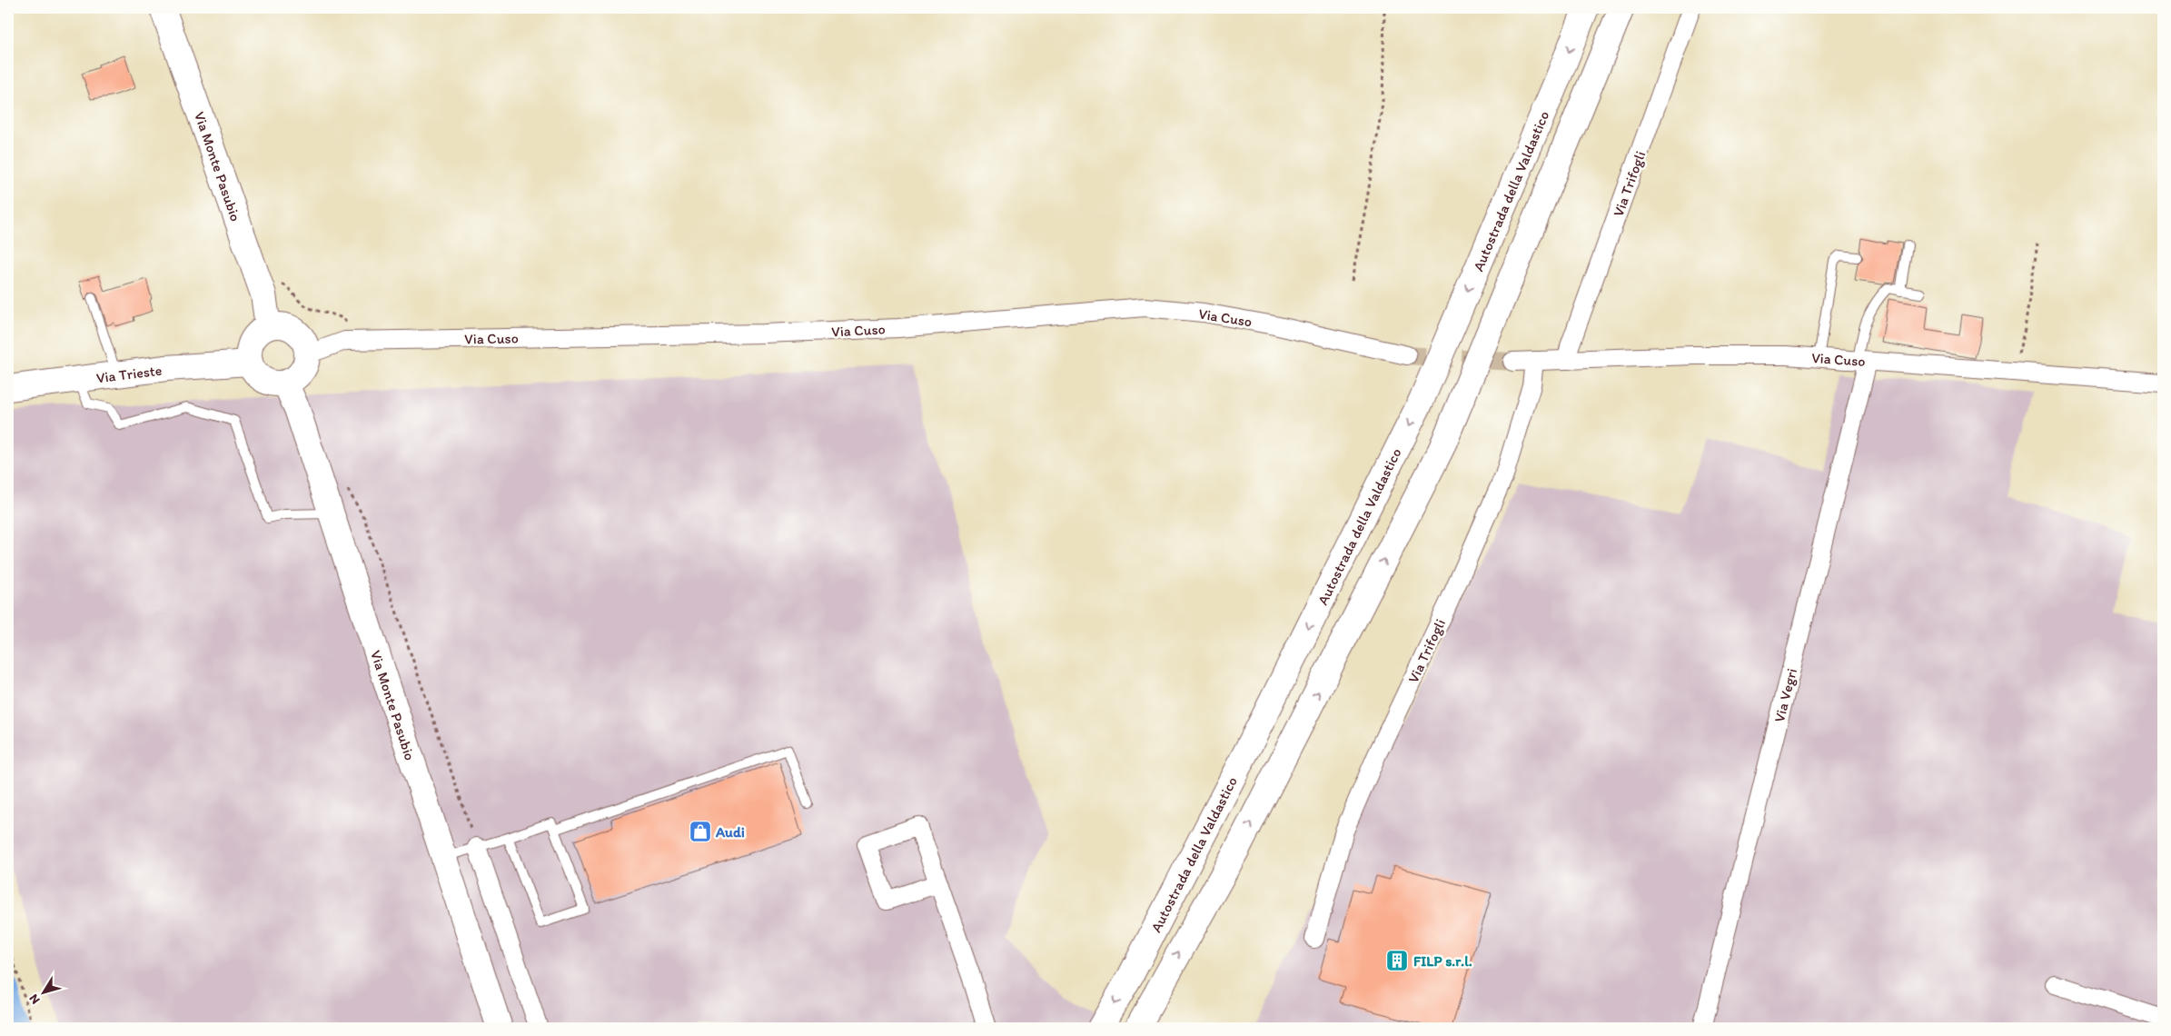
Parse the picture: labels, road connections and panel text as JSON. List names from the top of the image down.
{
  "streets": {
    "main road": ["Via Monte Pasubio", "Autostrada della Valdastico", "Via Trieste"],
    "street": ["Via Trifogli", "Via Cuso", "Via Vegri"]
  },
  "crossings": [
    ["Via Monte Pasubio", "Via Cuso"],
    ["Via Monte Pasubio", "Via Trieste"],
    ["Via Trifogli", "Via Cuso"],
    ["Via Cuso", "Via Trieste"],
    ["Via Cuso", "Via Vegri"]
  ],
  "places": {
    "shop": ["Audi"],
    "building": ["FILP s.r.l."]
  },
  "north": "bottom left"
}
